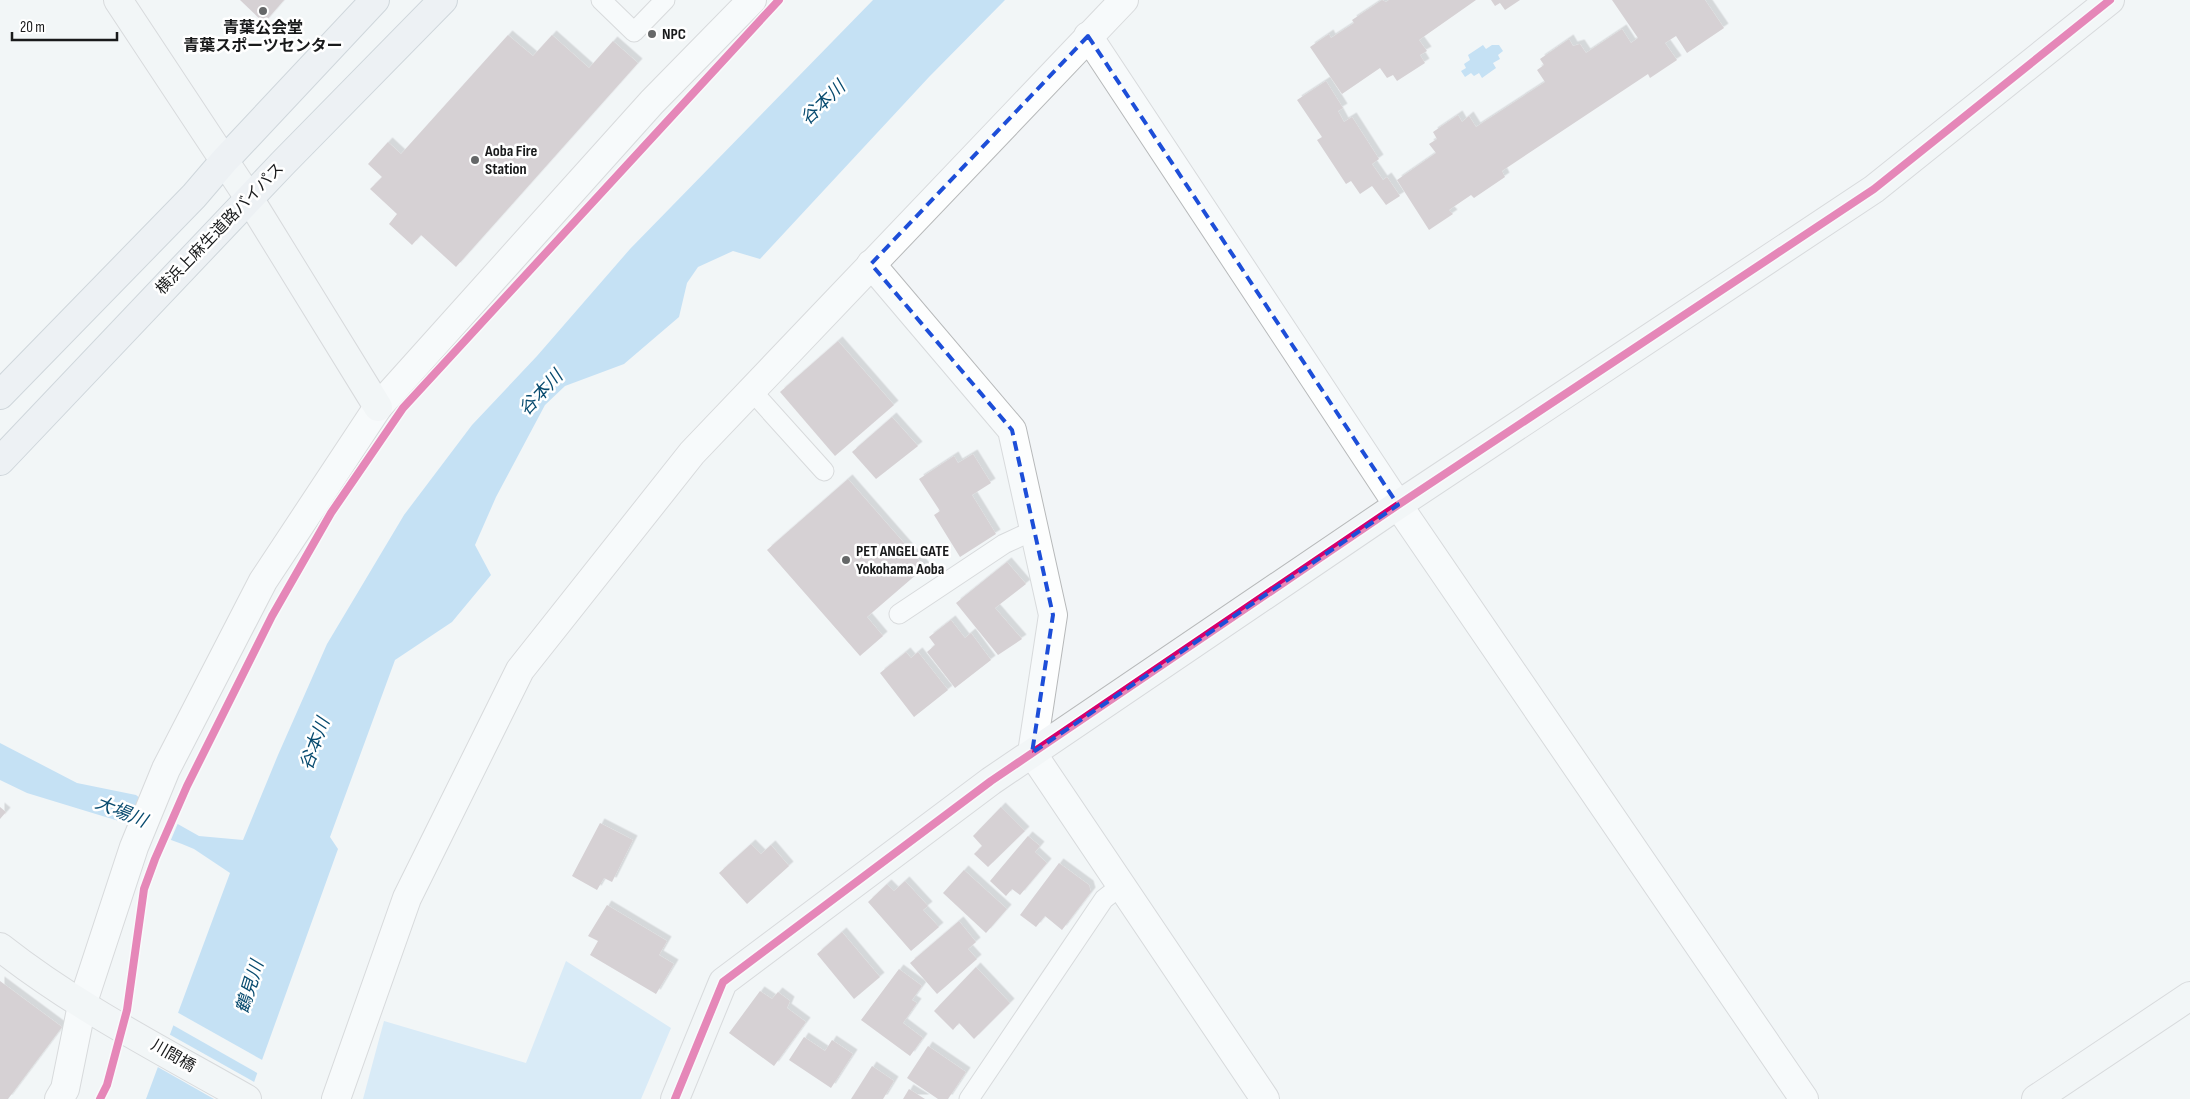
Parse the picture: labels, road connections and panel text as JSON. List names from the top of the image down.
{
  "streets": {
    "main road": ["横浜上麻生道路バイパス"],
    "street": ["川間橋"]
  },
  "water": ["谷本川", "大場川", "鶴見川"],
  "places": [
    "青葉公会堂 青葉スポーツセンター",
    "NPC",
    "Aoba Fire Station",
    "PET ANGEL GATE Yokohama Aoba"
  ],
  "scale_bar": "20 m"
}
